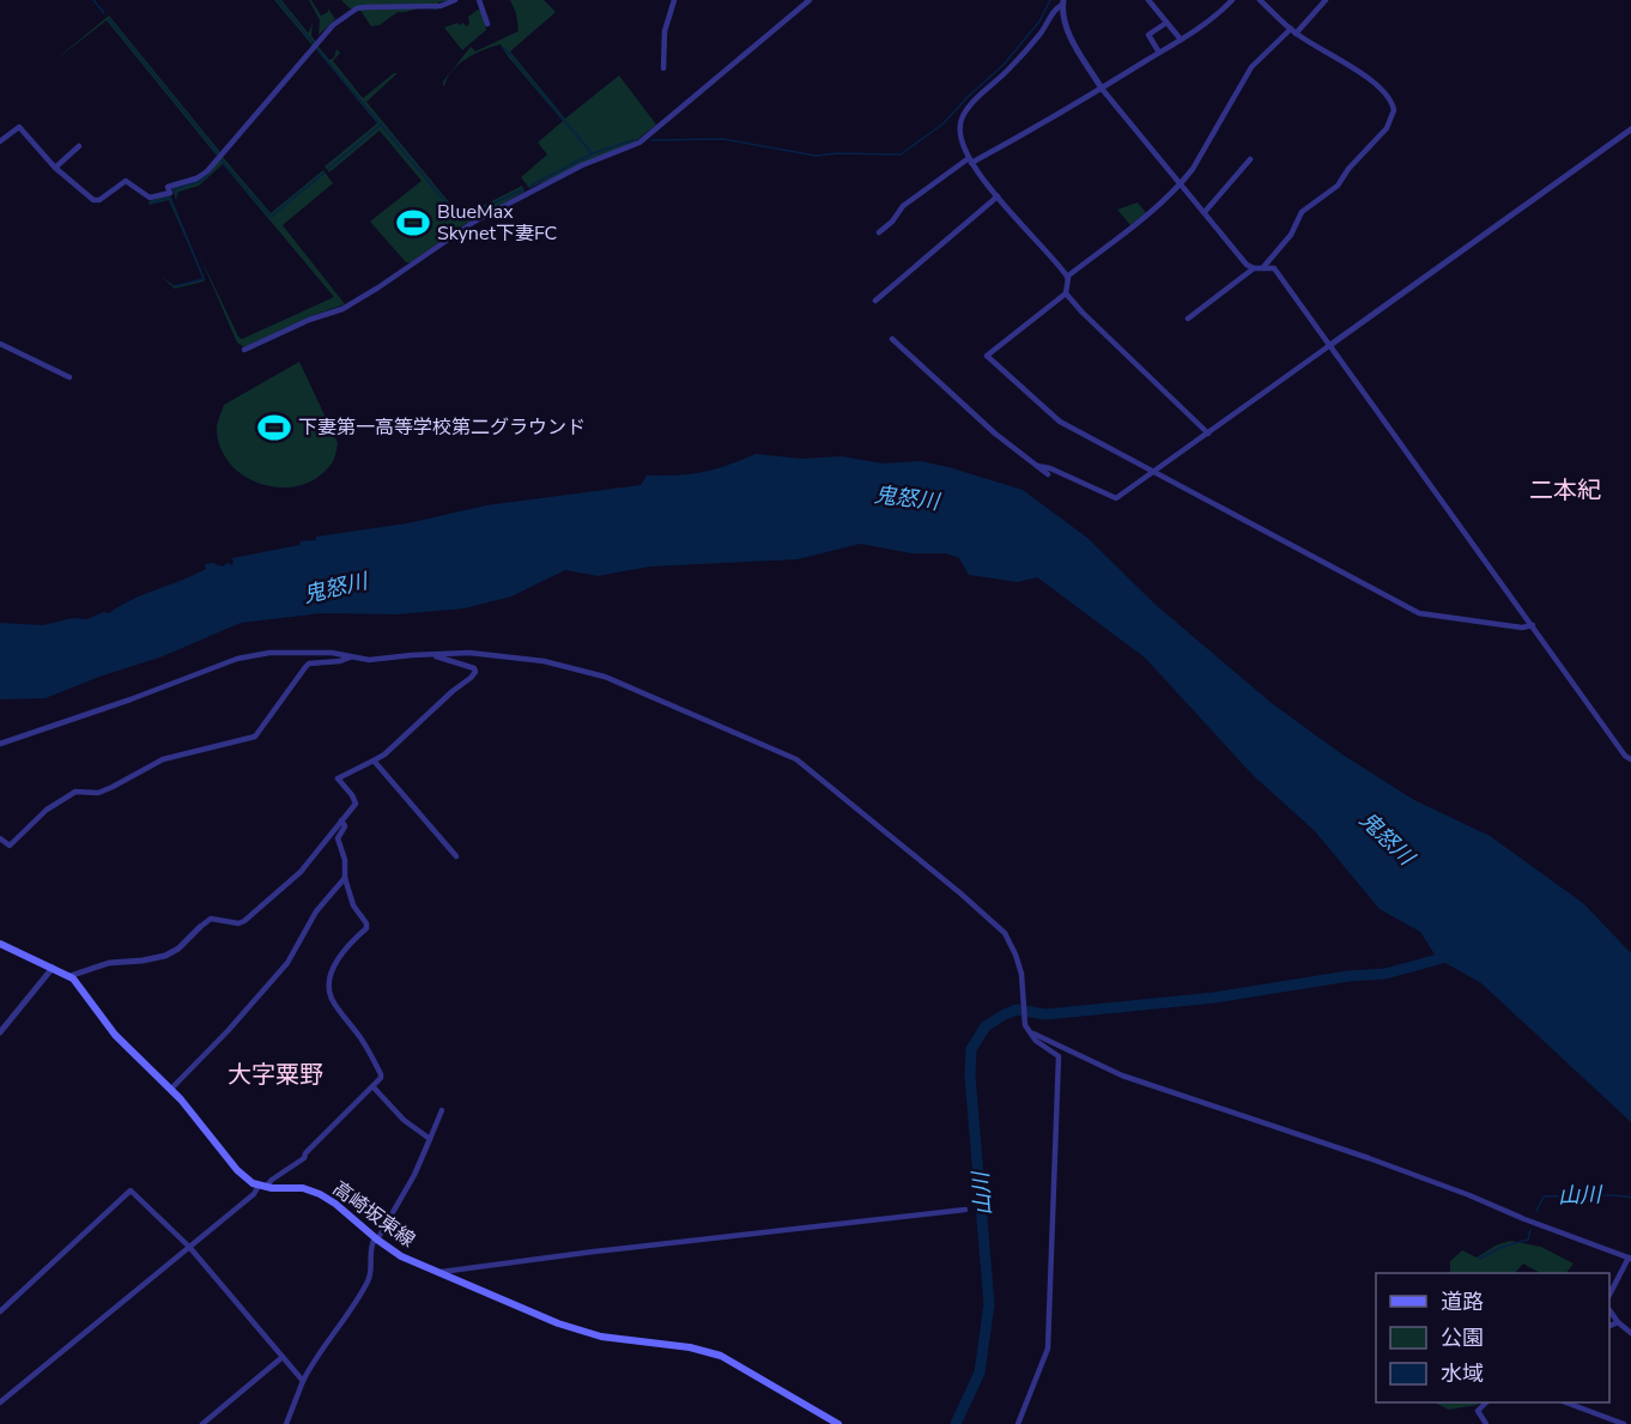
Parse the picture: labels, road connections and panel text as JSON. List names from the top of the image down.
{
  "streets": {
    "main road": ["高崎坂東線"]
  },
  "districts": ["二本紀", "大字粟野"],
  "water": ["鬼怒川", "山川"],
  "places": {
    "sports": ["BlueMax Skynet下妻FC", "下妻第一高等学校第二グラウンド"]
  },
  "legend": ["道路", "公園", "水域"]
}
